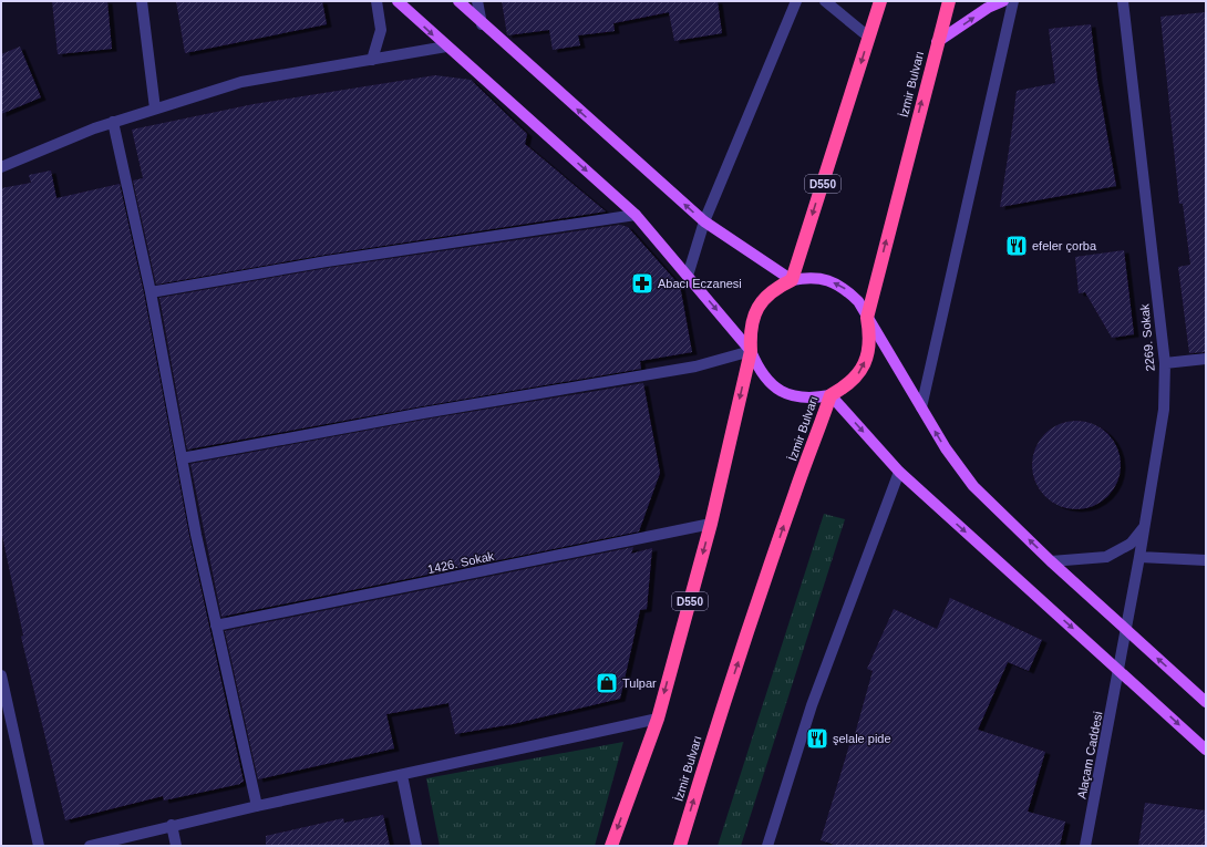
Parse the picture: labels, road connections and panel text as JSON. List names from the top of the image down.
{
  "streets": {
    "highway": ["İzmir Bulvarı", "D550"],
    "street": ["2269. Sokak", "1426. Sokak", "Alaçam Caddesi"]
  },
  "crossings": [
    ["İzmir Bulvarı", "D550"],
    ["D550", "1426. Sokak"],
    ["2269. Sokak", "Alaçam Caddesi"]
  ],
  "places": {
    "restaurant": ["efeler çorba", "şelale pide"],
    "pharmacy": ["Abacı Eczanesi"],
    "shop": ["Tulpar"]
  }
}
